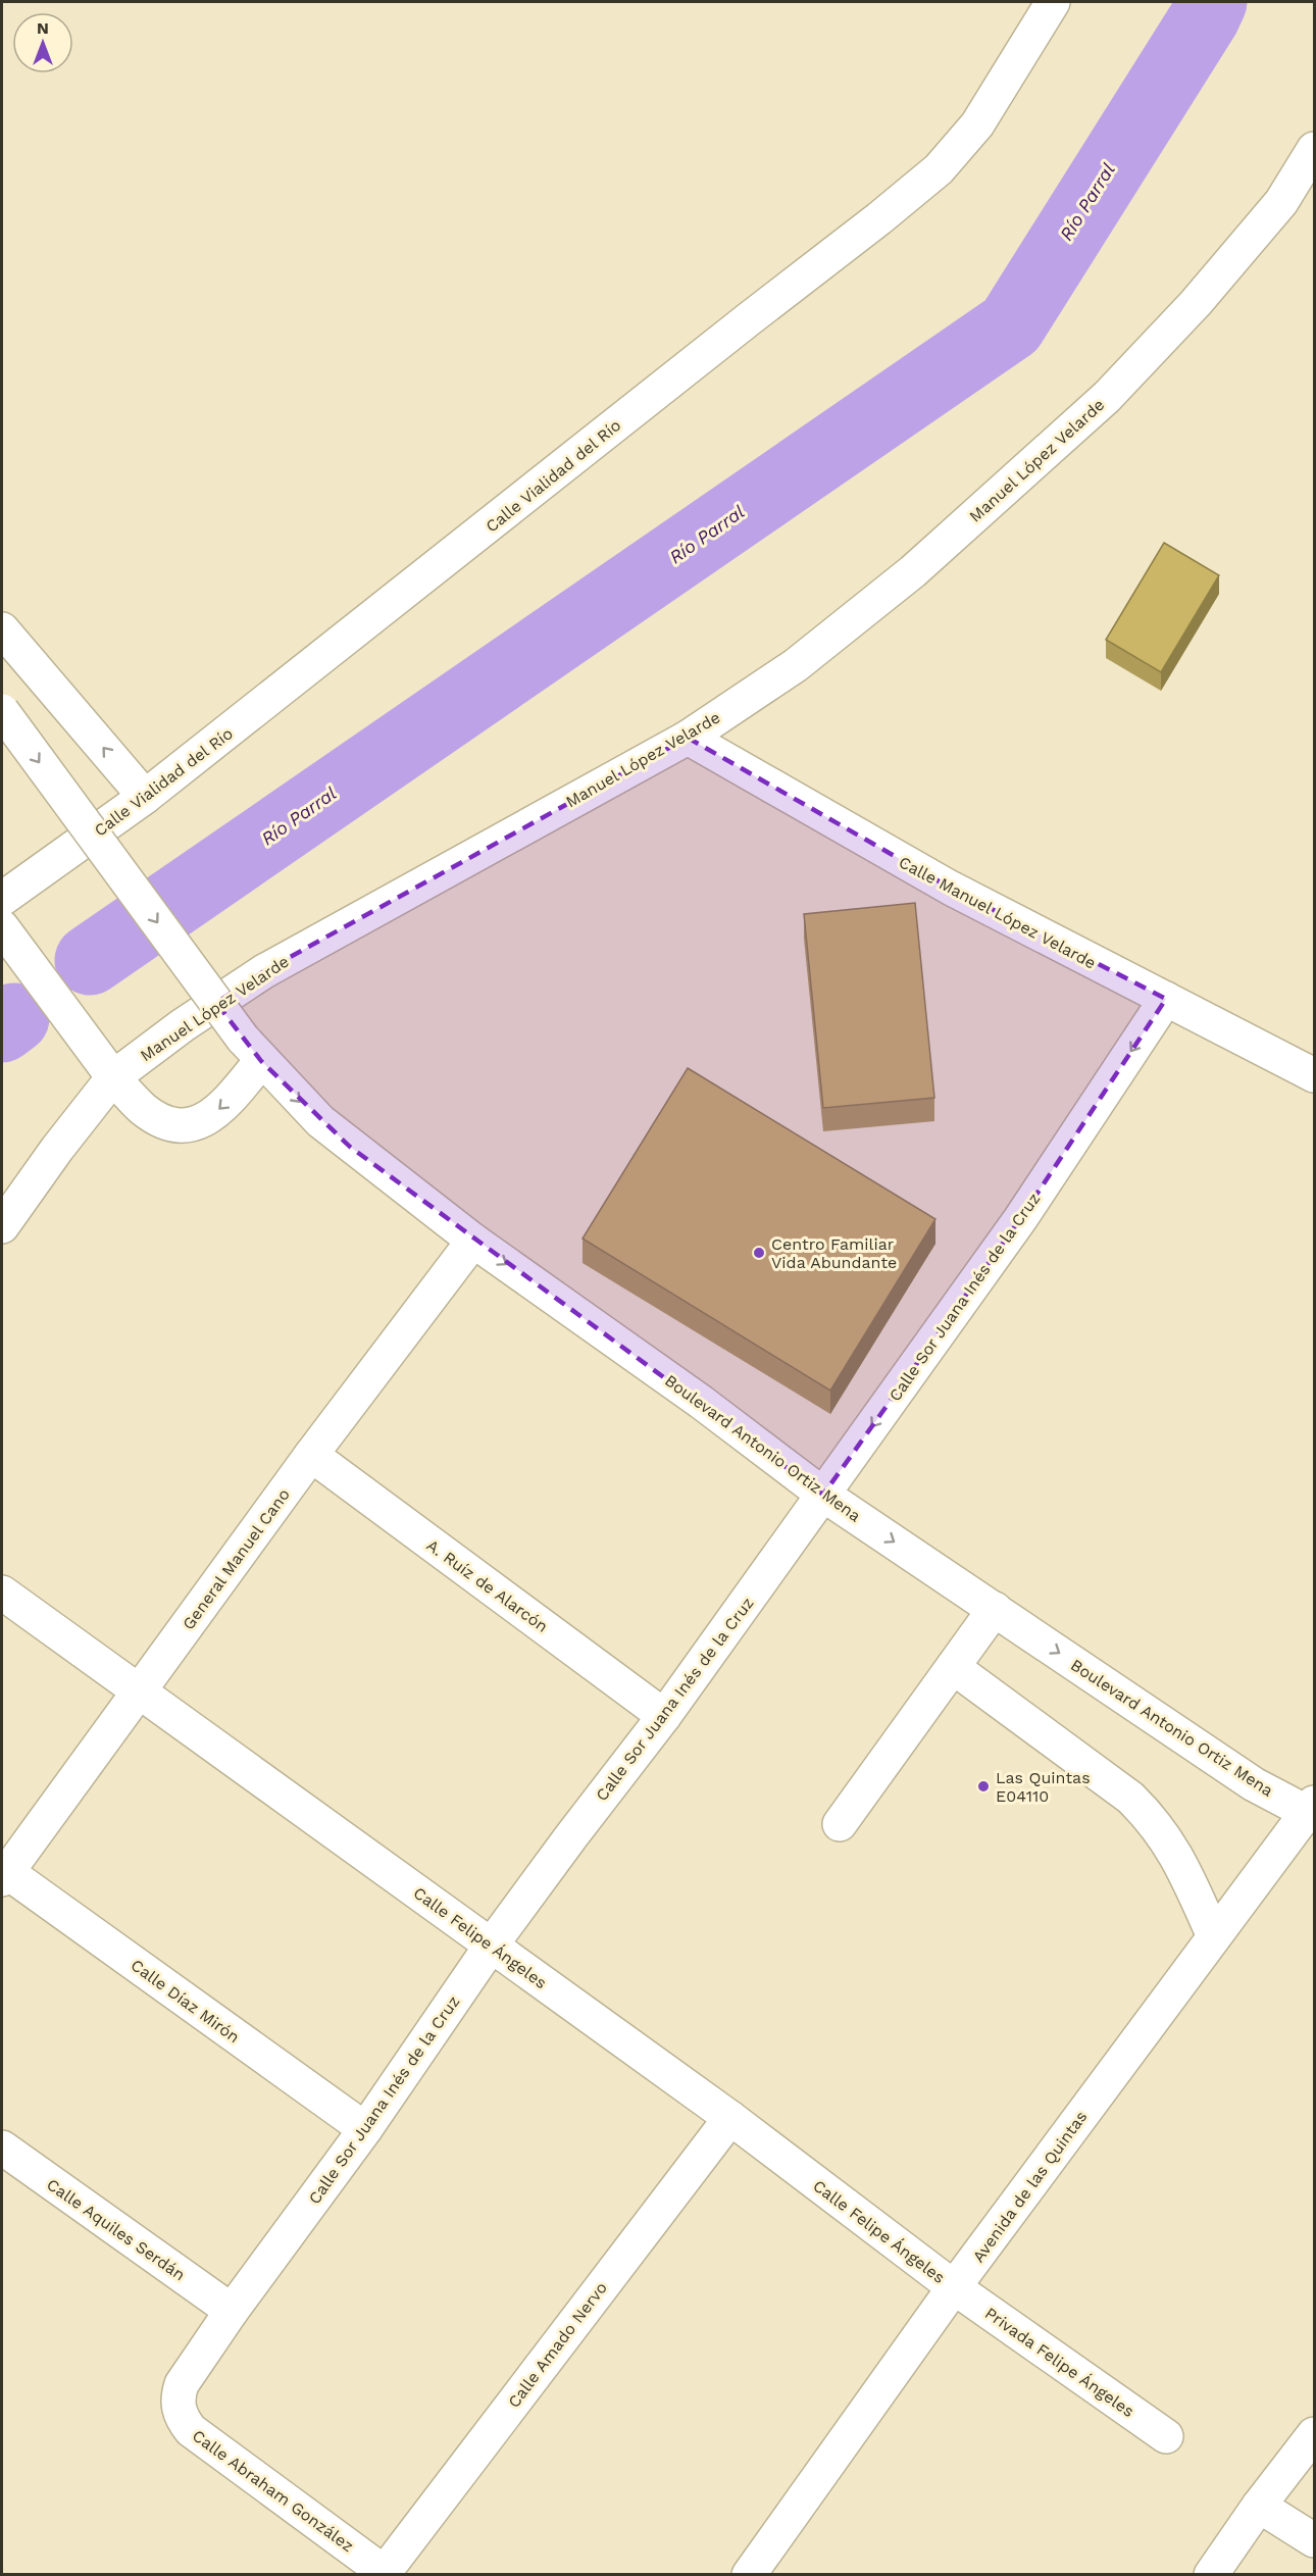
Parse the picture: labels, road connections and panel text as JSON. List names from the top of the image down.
{
  "streets": {
    "street": [
      "Manuel López Velarde",
      "Calle Vialidad del Río",
      "Calle Manuel López Velarde",
      "Calle Sor Juana Inés de la Cruz",
      "Boulevard Antonio Ortiz Mena",
      "General Manuel Cano",
      "A. Ruíz de Alarcón",
      "Calle Felipe Ángeles",
      "Calle Díaz Mirón",
      "Avenida de las Quintas",
      "Calle Aquiles Serdán",
      "Calle Amado Nervo",
      "Privada Felipe Ángeles",
      "Calle Abraham González"
    ]
  },
  "crossings": [
    ["Manuel López Velarde", "Calle Manuel López Velarde"],
    ["Calle Manuel López Velarde", "Calle Sor Juana Inés de la Cruz"],
    ["Calle Sor Juana Inés de la Cruz", "Boulevard Antonio Ortiz Mena"],
    ["Calle Sor Juana Inés de la Cruz", "A. Ruíz de Alarcón"],
    ["Calle Sor Juana Inés de la Cruz", "Calle Felipe Ángeles"],
    ["Calle Sor Juana Inés de la Cruz", "Calle Díaz Mirón"],
    ["Calle Sor Juana Inés de la Cruz", "Calle Aquiles Serdán"],
    ["Calle Sor Juana Inés de la Cruz", "Calle Abraham González"],
    ["Boulevard Antonio Ortiz Mena", "General Manuel Cano"],
    ["Boulevard Antonio Ortiz Mena", "Avenida de las Quintas"],
    ["General Manuel Cano", "A. Ruíz de Alarcón"],
    ["General Manuel Cano", "Calle Felipe Ángeles"],
    ["General Manuel Cano", "Calle Díaz Mirón"],
    ["Calle Felipe Ángeles", "Avenida de las Quintas"],
    ["Calle Felipe Ángeles", "Calle Amado Nervo"],
    ["Calle Felipe Ángeles", "Privada Felipe Ángeles"],
    ["Avenida de las Quintas", "Privada Felipe Ángeles"],
    ["Calle Amado Nervo", "Calle Abraham González"]
  ],
  "one_way": ["Calle Sor Juana Inés de la Cruz"],
  "water": ["Río Parral"],
  "places": ["Centro Familiar Vida Abundante", "Las Quintas E04110"],
  "north": "top"
}
